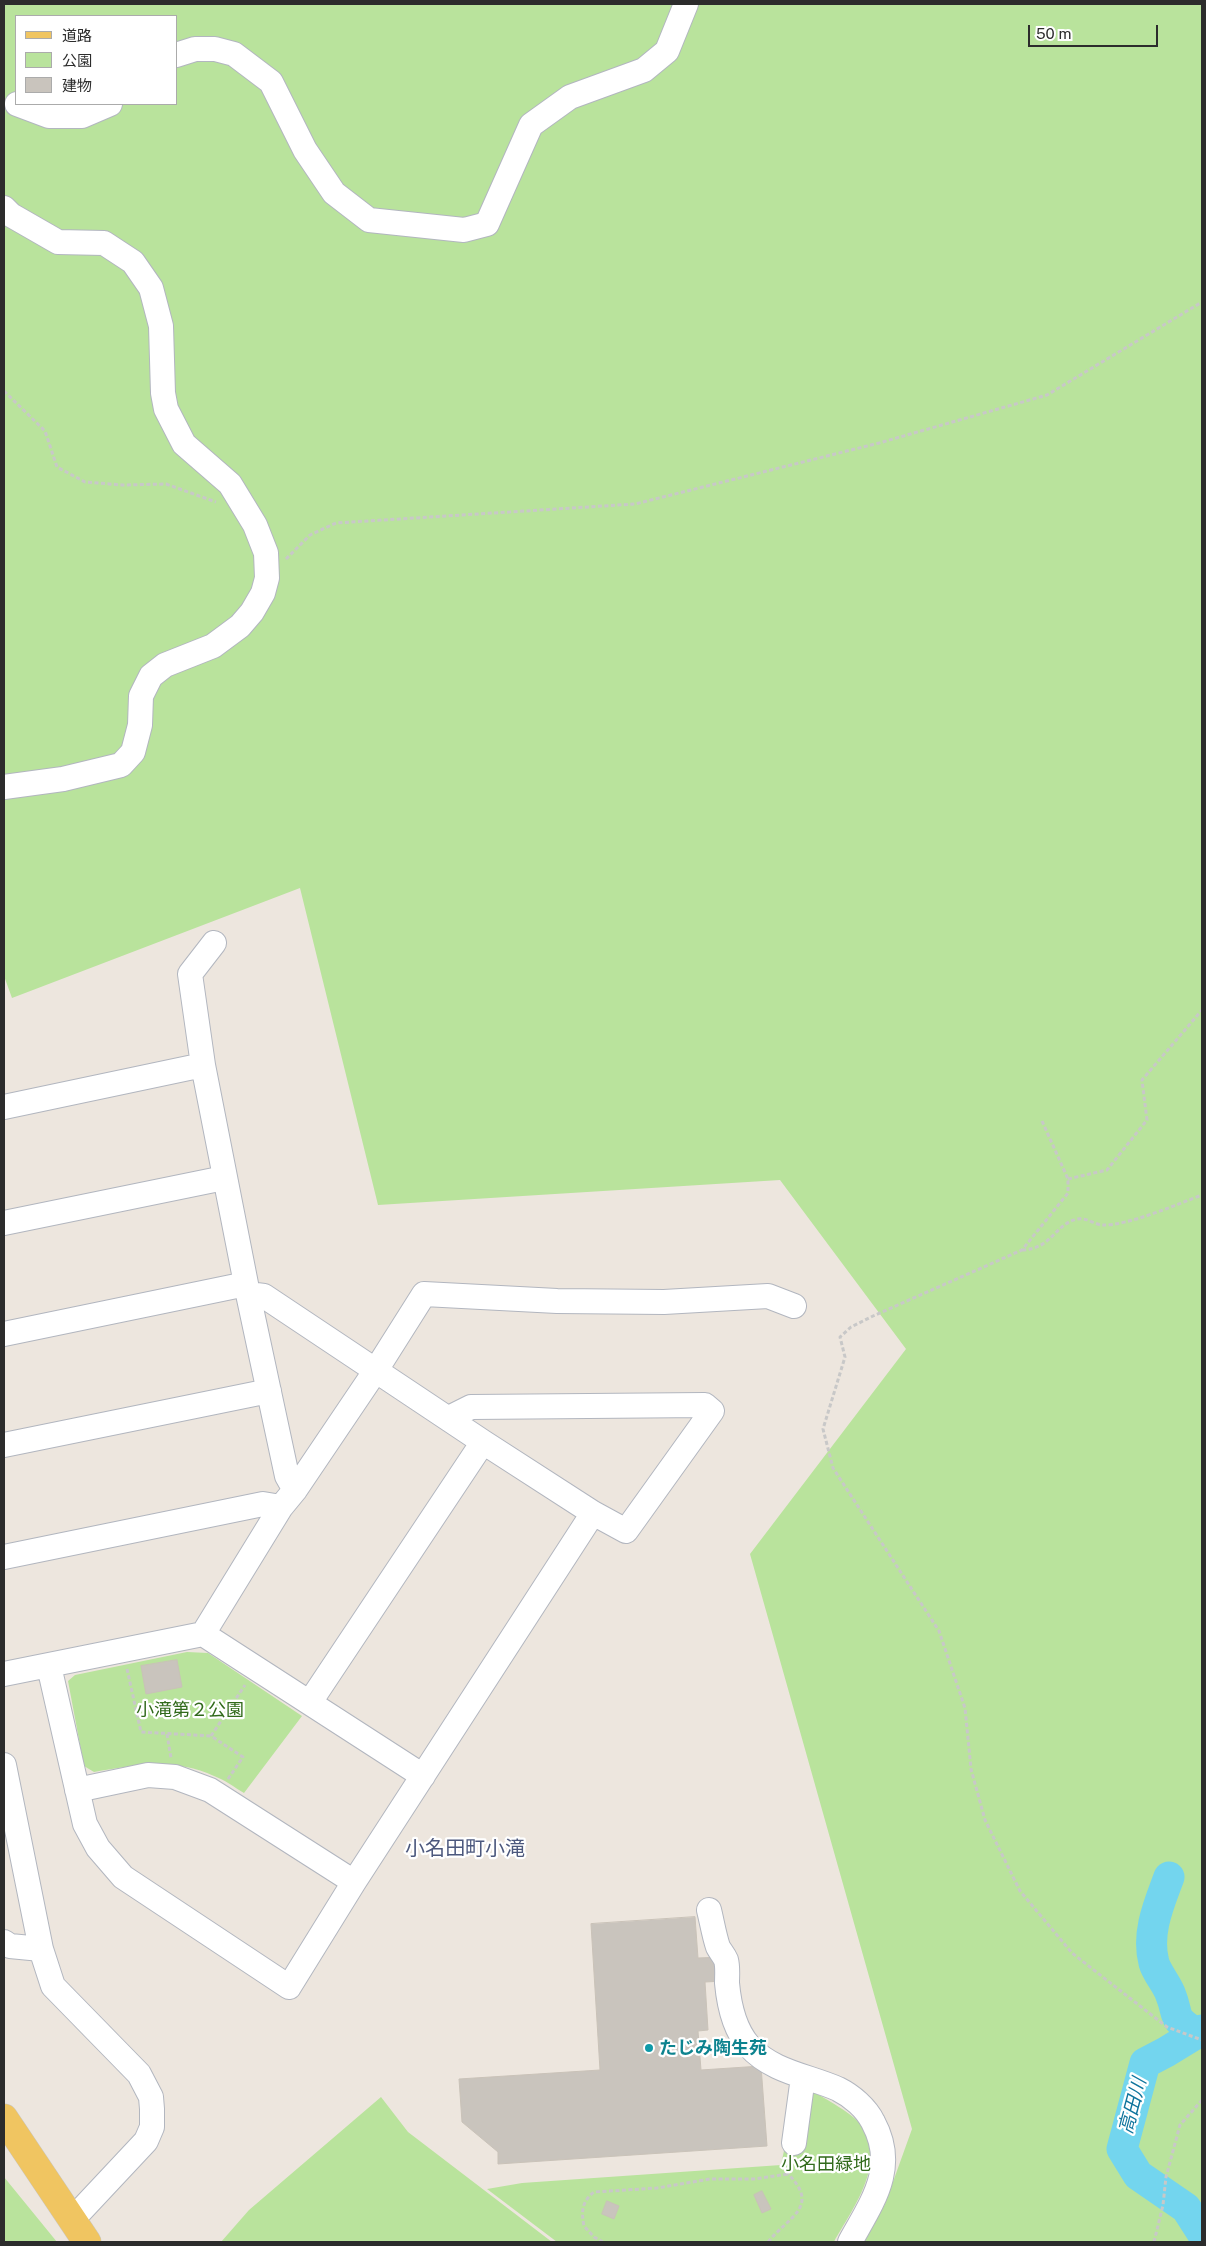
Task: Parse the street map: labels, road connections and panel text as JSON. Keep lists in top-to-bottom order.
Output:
{
  "districts": ["小名田町小滝"],
  "water": ["高田川"],
  "parks": ["小滝第２公園", "小名田緑地"],
  "places": ["たじみ陶生苑"],
  "legend": ["道路", "公園", "建物"],
  "scale_bar": "50 m"
}
